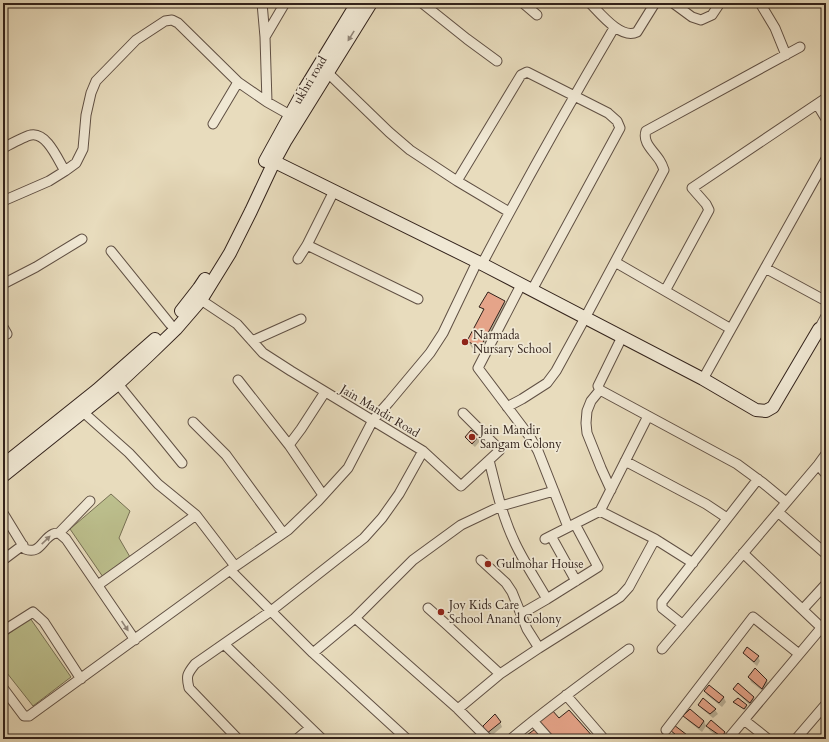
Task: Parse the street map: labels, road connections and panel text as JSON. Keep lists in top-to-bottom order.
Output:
{
  "streets": {
    "street": ["ukhri road", "Jain Mandir Road"]
  },
  "places": [
    "Narmada Nursary School",
    "Jain Mandir Sangam Colony",
    "Gulmohar House",
    "Joy Kids Care School Anand Colony"
  ]
}
